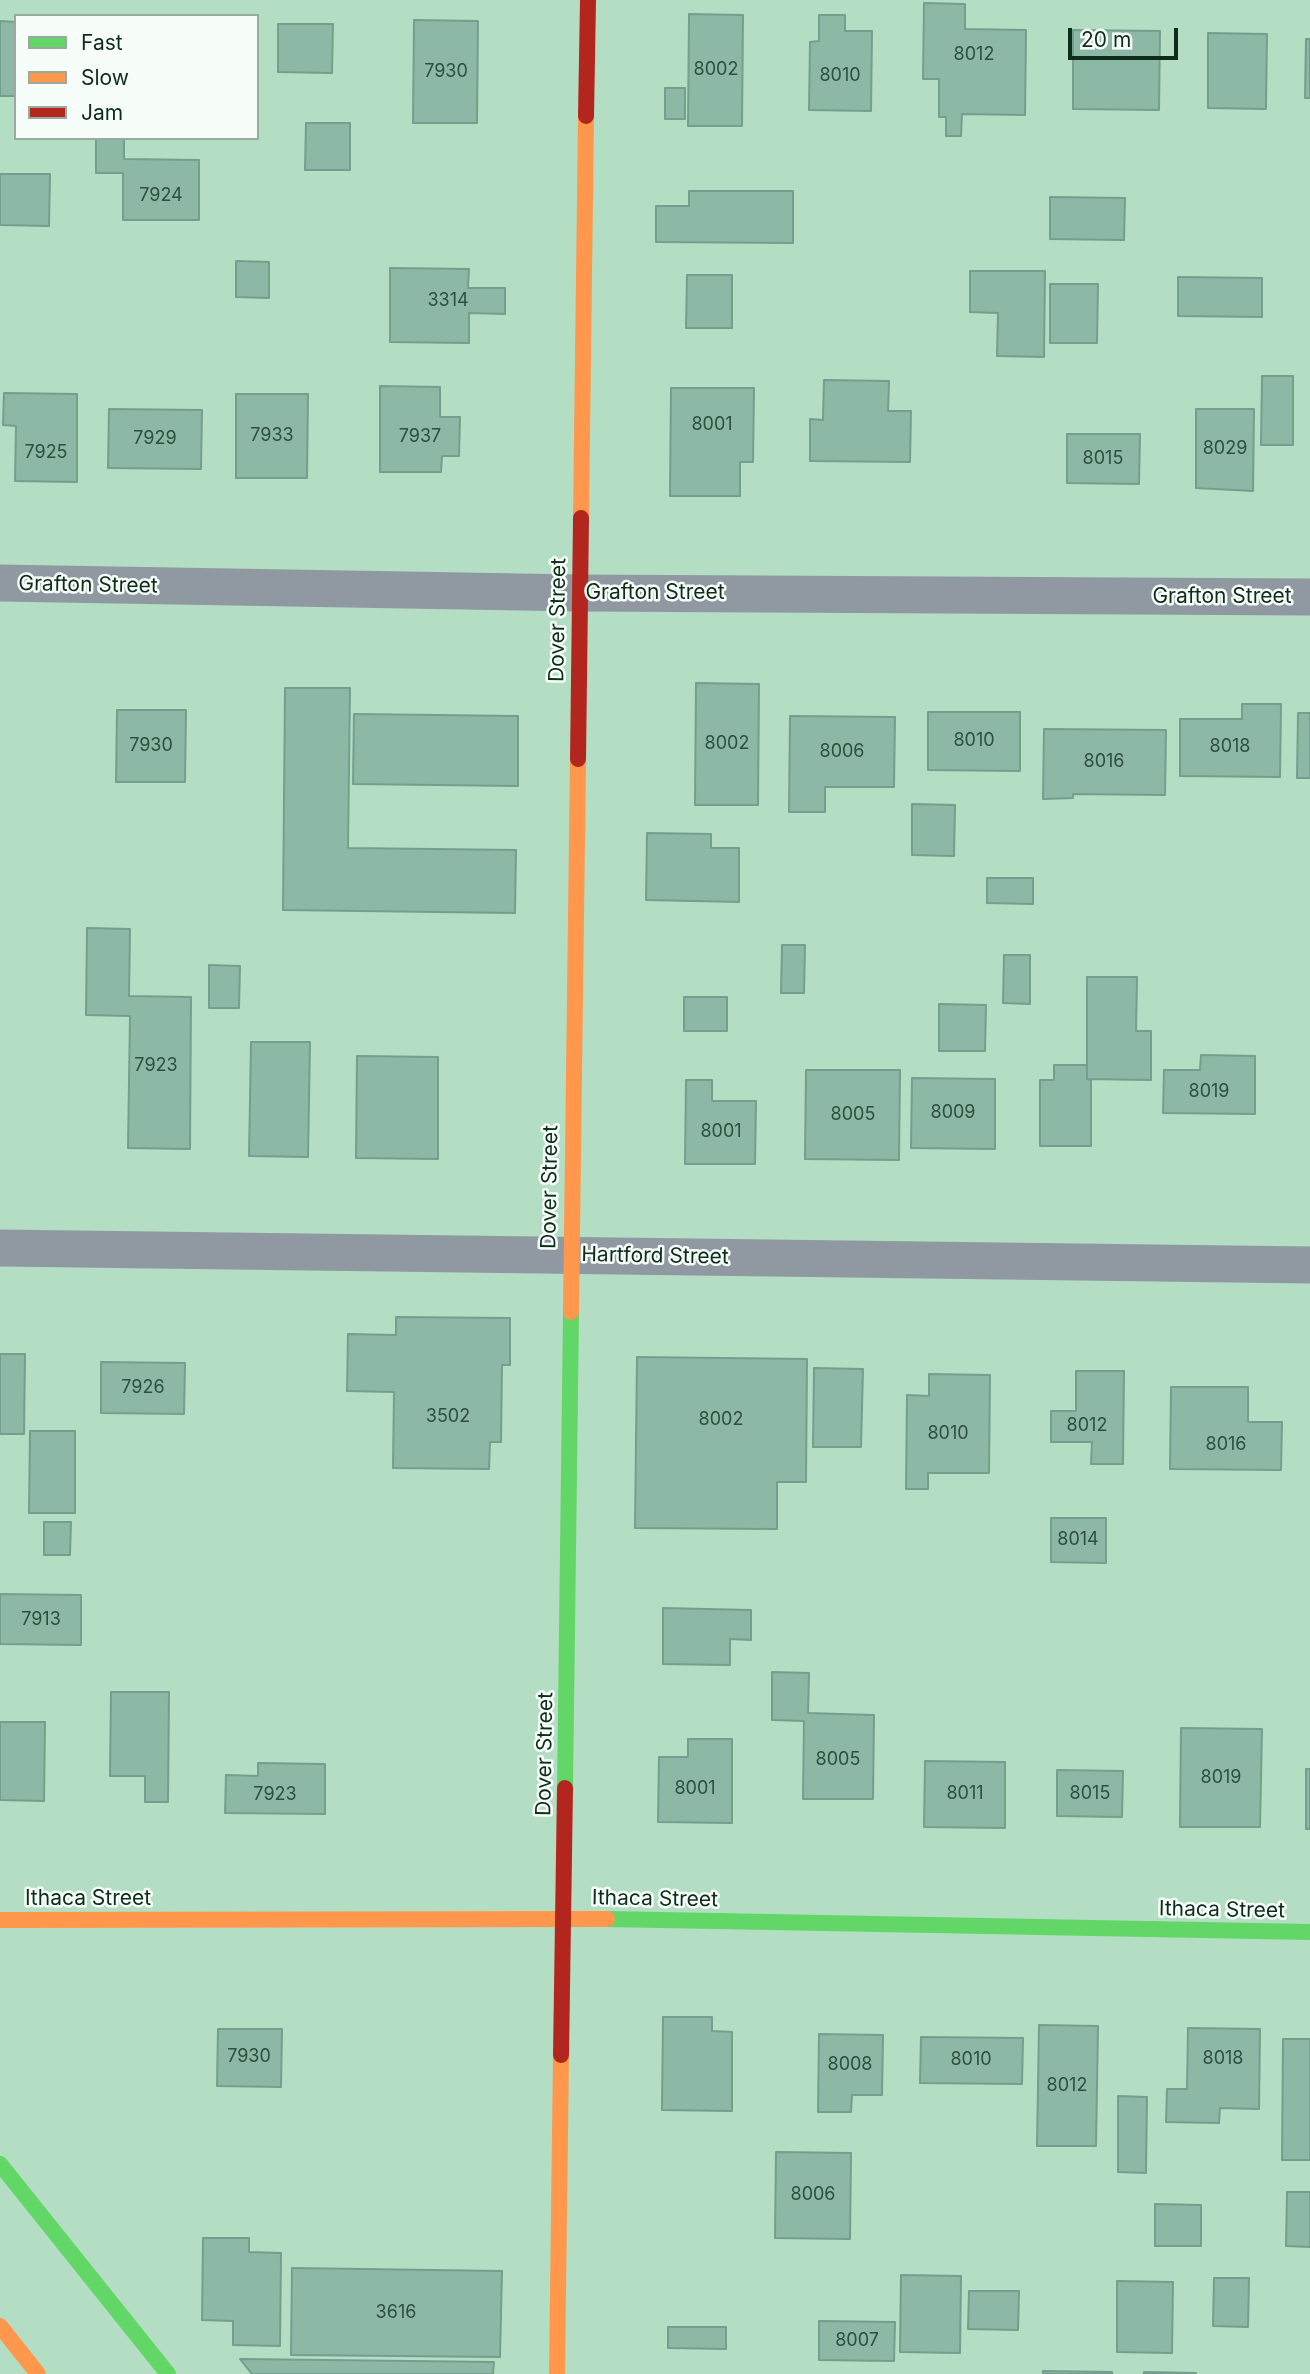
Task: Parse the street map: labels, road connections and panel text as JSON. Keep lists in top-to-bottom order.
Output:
{
  "streets": {
    "main road": ["Dover Street", "Ithaca Street"],
    "street": ["Grafton Street", "Hartford Street"]
  },
  "crossings": [
    ["Grafton Street", "Dover Street"],
    ["Dover Street", "Hartford Street"],
    ["Dover Street", "Ithaca Street"]
  ],
  "house_numbers": [
    "8012",
    "8002",
    "7930",
    "8010",
    "7924",
    "3314",
    "8001",
    "7933",
    "7937",
    "7929",
    "8029",
    "7925",
    "8015",
    "8010",
    "8002",
    "7930",
    "8018",
    "8006",
    "8016",
    "7923",
    "8019",
    "8009",
    "8005",
    "8001",
    "7926",
    "3502",
    "8002",
    "8012",
    "8010",
    "8016",
    "8014",
    "7913",
    "8005",
    "8019",
    "8001",
    "8011",
    "8015",
    "7923",
    "7930",
    "8018",
    "8010",
    "8008",
    "8012",
    "8006",
    "3616",
    "8007"
  ],
  "legend": ["Fast", "Slow", "Jam"],
  "scale_bar": "20 m"
}
